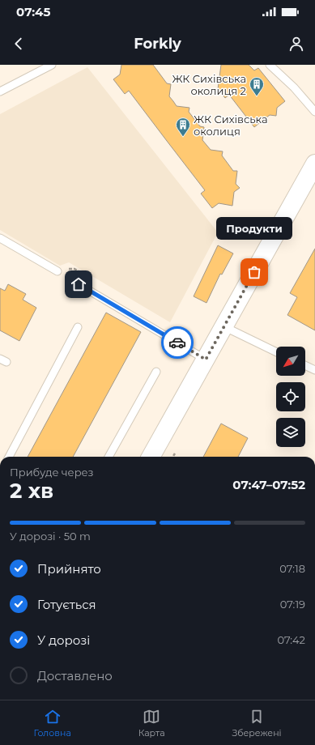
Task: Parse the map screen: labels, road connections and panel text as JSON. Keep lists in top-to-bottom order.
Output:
{
  "places": {
    "building": ["ЖК Сихівська околиця 2", "ЖК Сихівська околиця"],
    "other": ["Продукти"]
  },
  "north": "bottom left",
  "page": {
    "status": "07:45",
    "header": "Forkly",
    "bubble": "Продукти",
    "heading": ["2 хв", "Прибуде через", "07:47–07:52"],
    "bar": "У дорозі · 50 m",
    "list": [
      ["Прийнято", "07:18"],
      ["Готується", "07:19"],
      ["У дорозі", "07:42"],
      "Доставлено"
    ],
    "tabs": ["Головна", "Карта", "Збережені"]
  }
}
